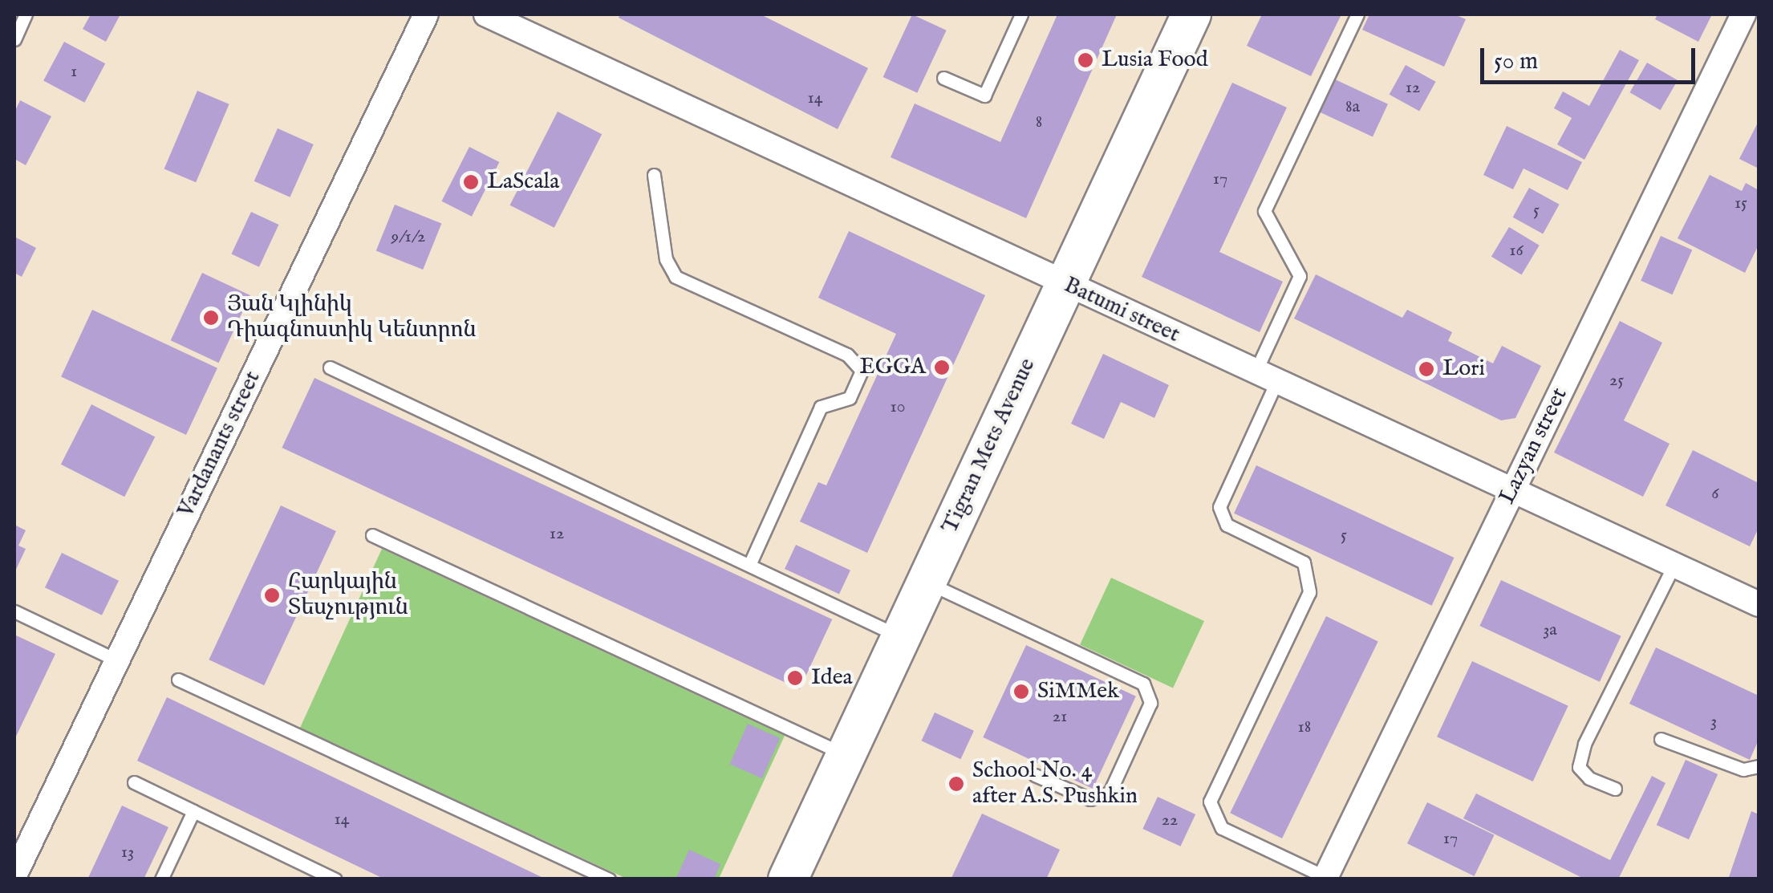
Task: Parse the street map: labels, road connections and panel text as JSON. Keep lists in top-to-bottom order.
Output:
{
  "streets": {
    "main road": ["Tigran Mets Avenue"],
    "street": ["Batumi street", "Vardanants street", "Lazyan street"]
  },
  "crossings": [
    ["Batumi street", "Tigran Mets Avenue"],
    ["Batumi street", "Lazyan street"]
  ],
  "places": [
    "Lusia Food",
    "LaScala",
    "Յան Կլինիկ Դիագնոստիկ Կենտրոն",
    "EGGA",
    "Lori",
    "Հարկային Տեսչություն",
    "Idea",
    "SiMMek",
    "School No. 4 after A.S. Pushkin"
  ],
  "house_numbers": [
    "1",
    "12",
    "14",
    "8a",
    "8",
    "17",
    "15",
    "5",
    "9/1/2",
    "16",
    "25",
    "10",
    "6",
    "12",
    "5",
    "3a",
    "21",
    "3",
    "18",
    "14",
    "22",
    "17",
    "13"
  ],
  "scale_bar": "50 m"
}
